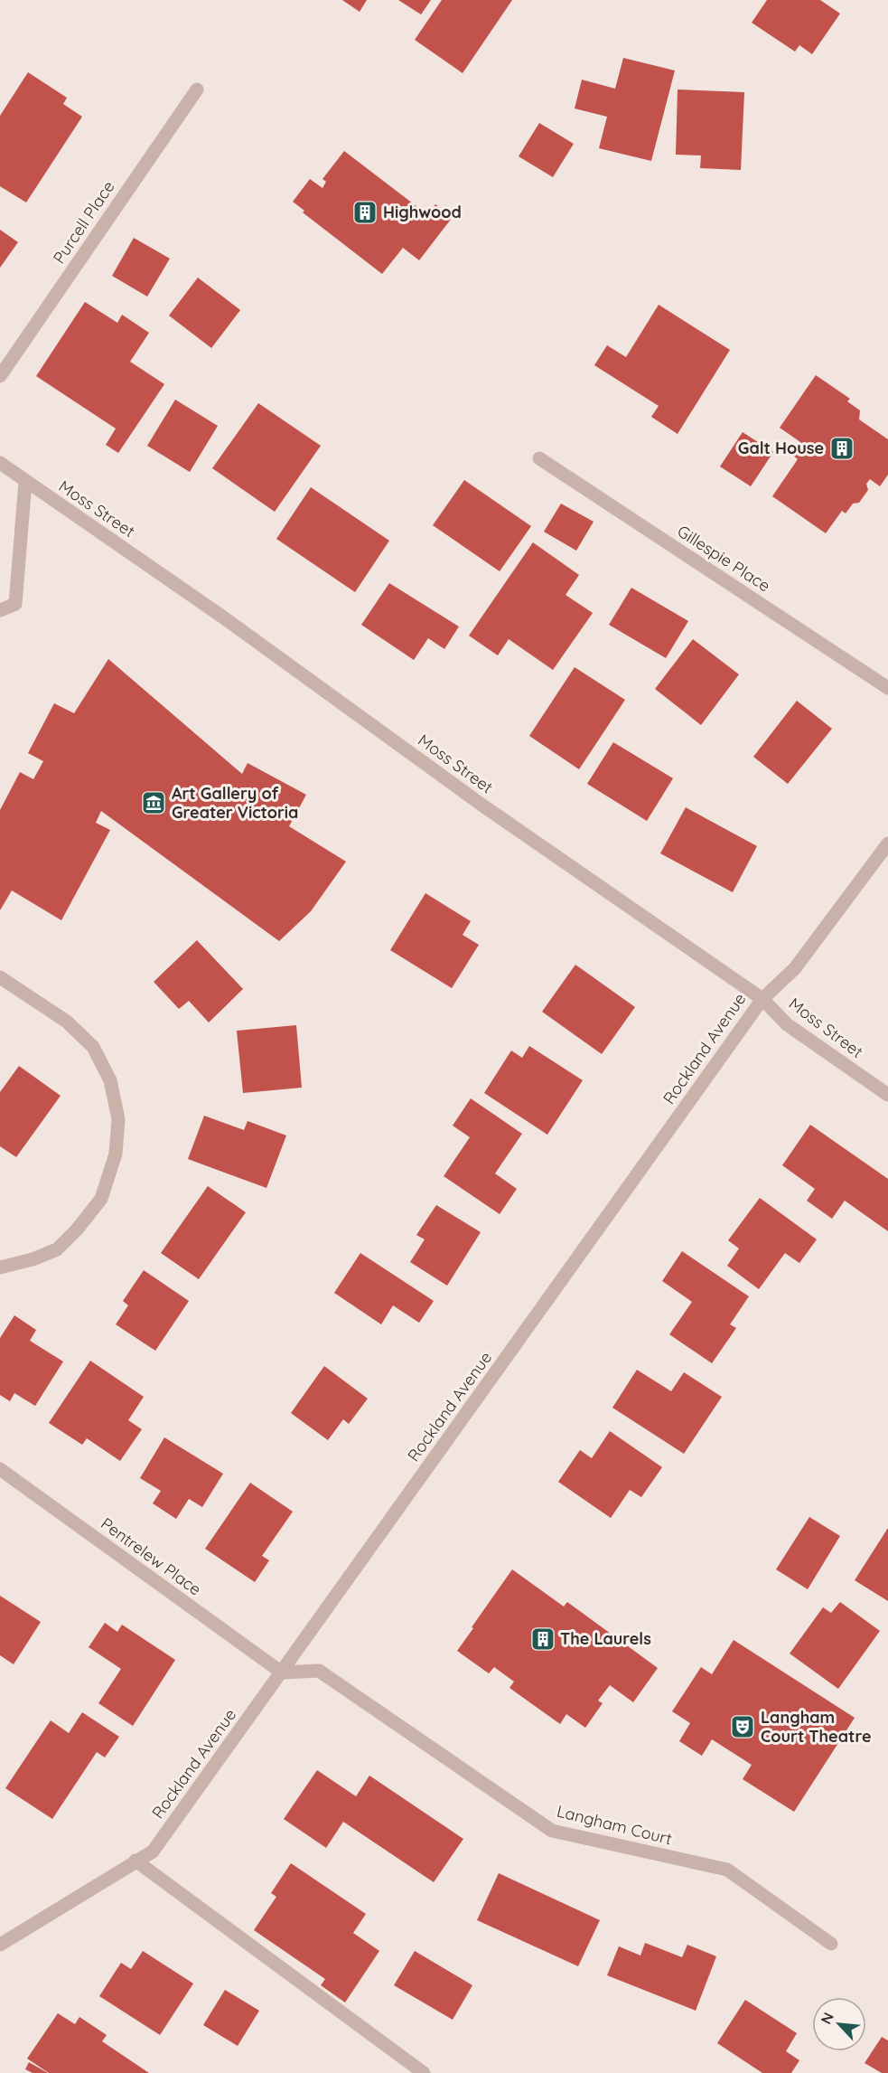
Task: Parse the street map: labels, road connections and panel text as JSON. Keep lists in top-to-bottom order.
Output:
{
  "streets": {
    "street": [
      "Purcell Place",
      "Moss Street",
      "Gillespie Place",
      "Rockland Avenue",
      "Pentrelew Place",
      "Langham Court"
    ]
  },
  "crossings": [
    ["Moss Street", "Rockland Avenue"],
    ["Rockland Avenue", "Pentrelew Place"],
    ["Rockland Avenue", "Langham Court"],
    ["Pentrelew Place", "Langham Court"]
  ],
  "places": {
    "building": ["Highwood", "Galt House", "The Laurels"],
    "museum": ["Art Gallery of Greater Victoria"],
    "theatre": ["Langham Court Theatre"]
  },
  "north": "top left"
}
